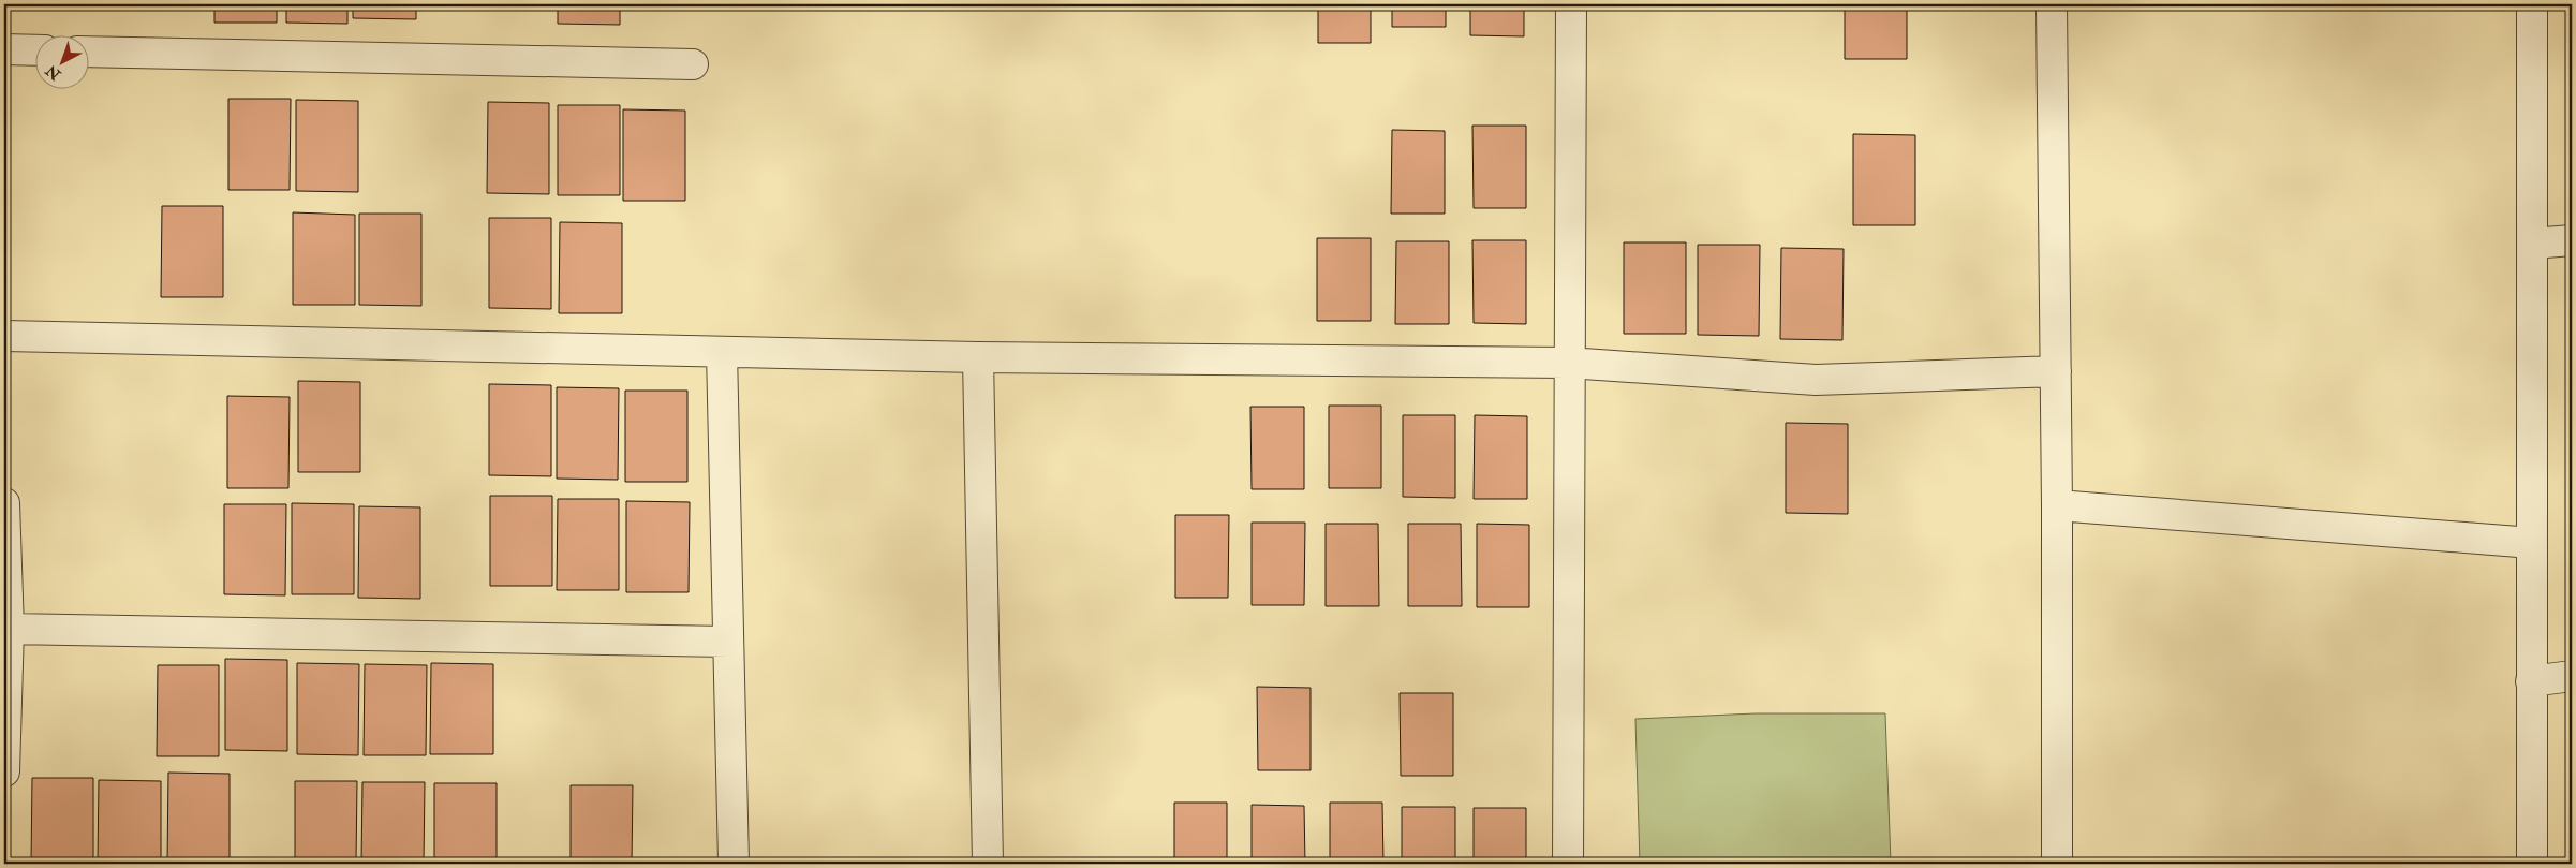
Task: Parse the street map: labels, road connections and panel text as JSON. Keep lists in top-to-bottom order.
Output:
{
  "north": "bottom left"
}
